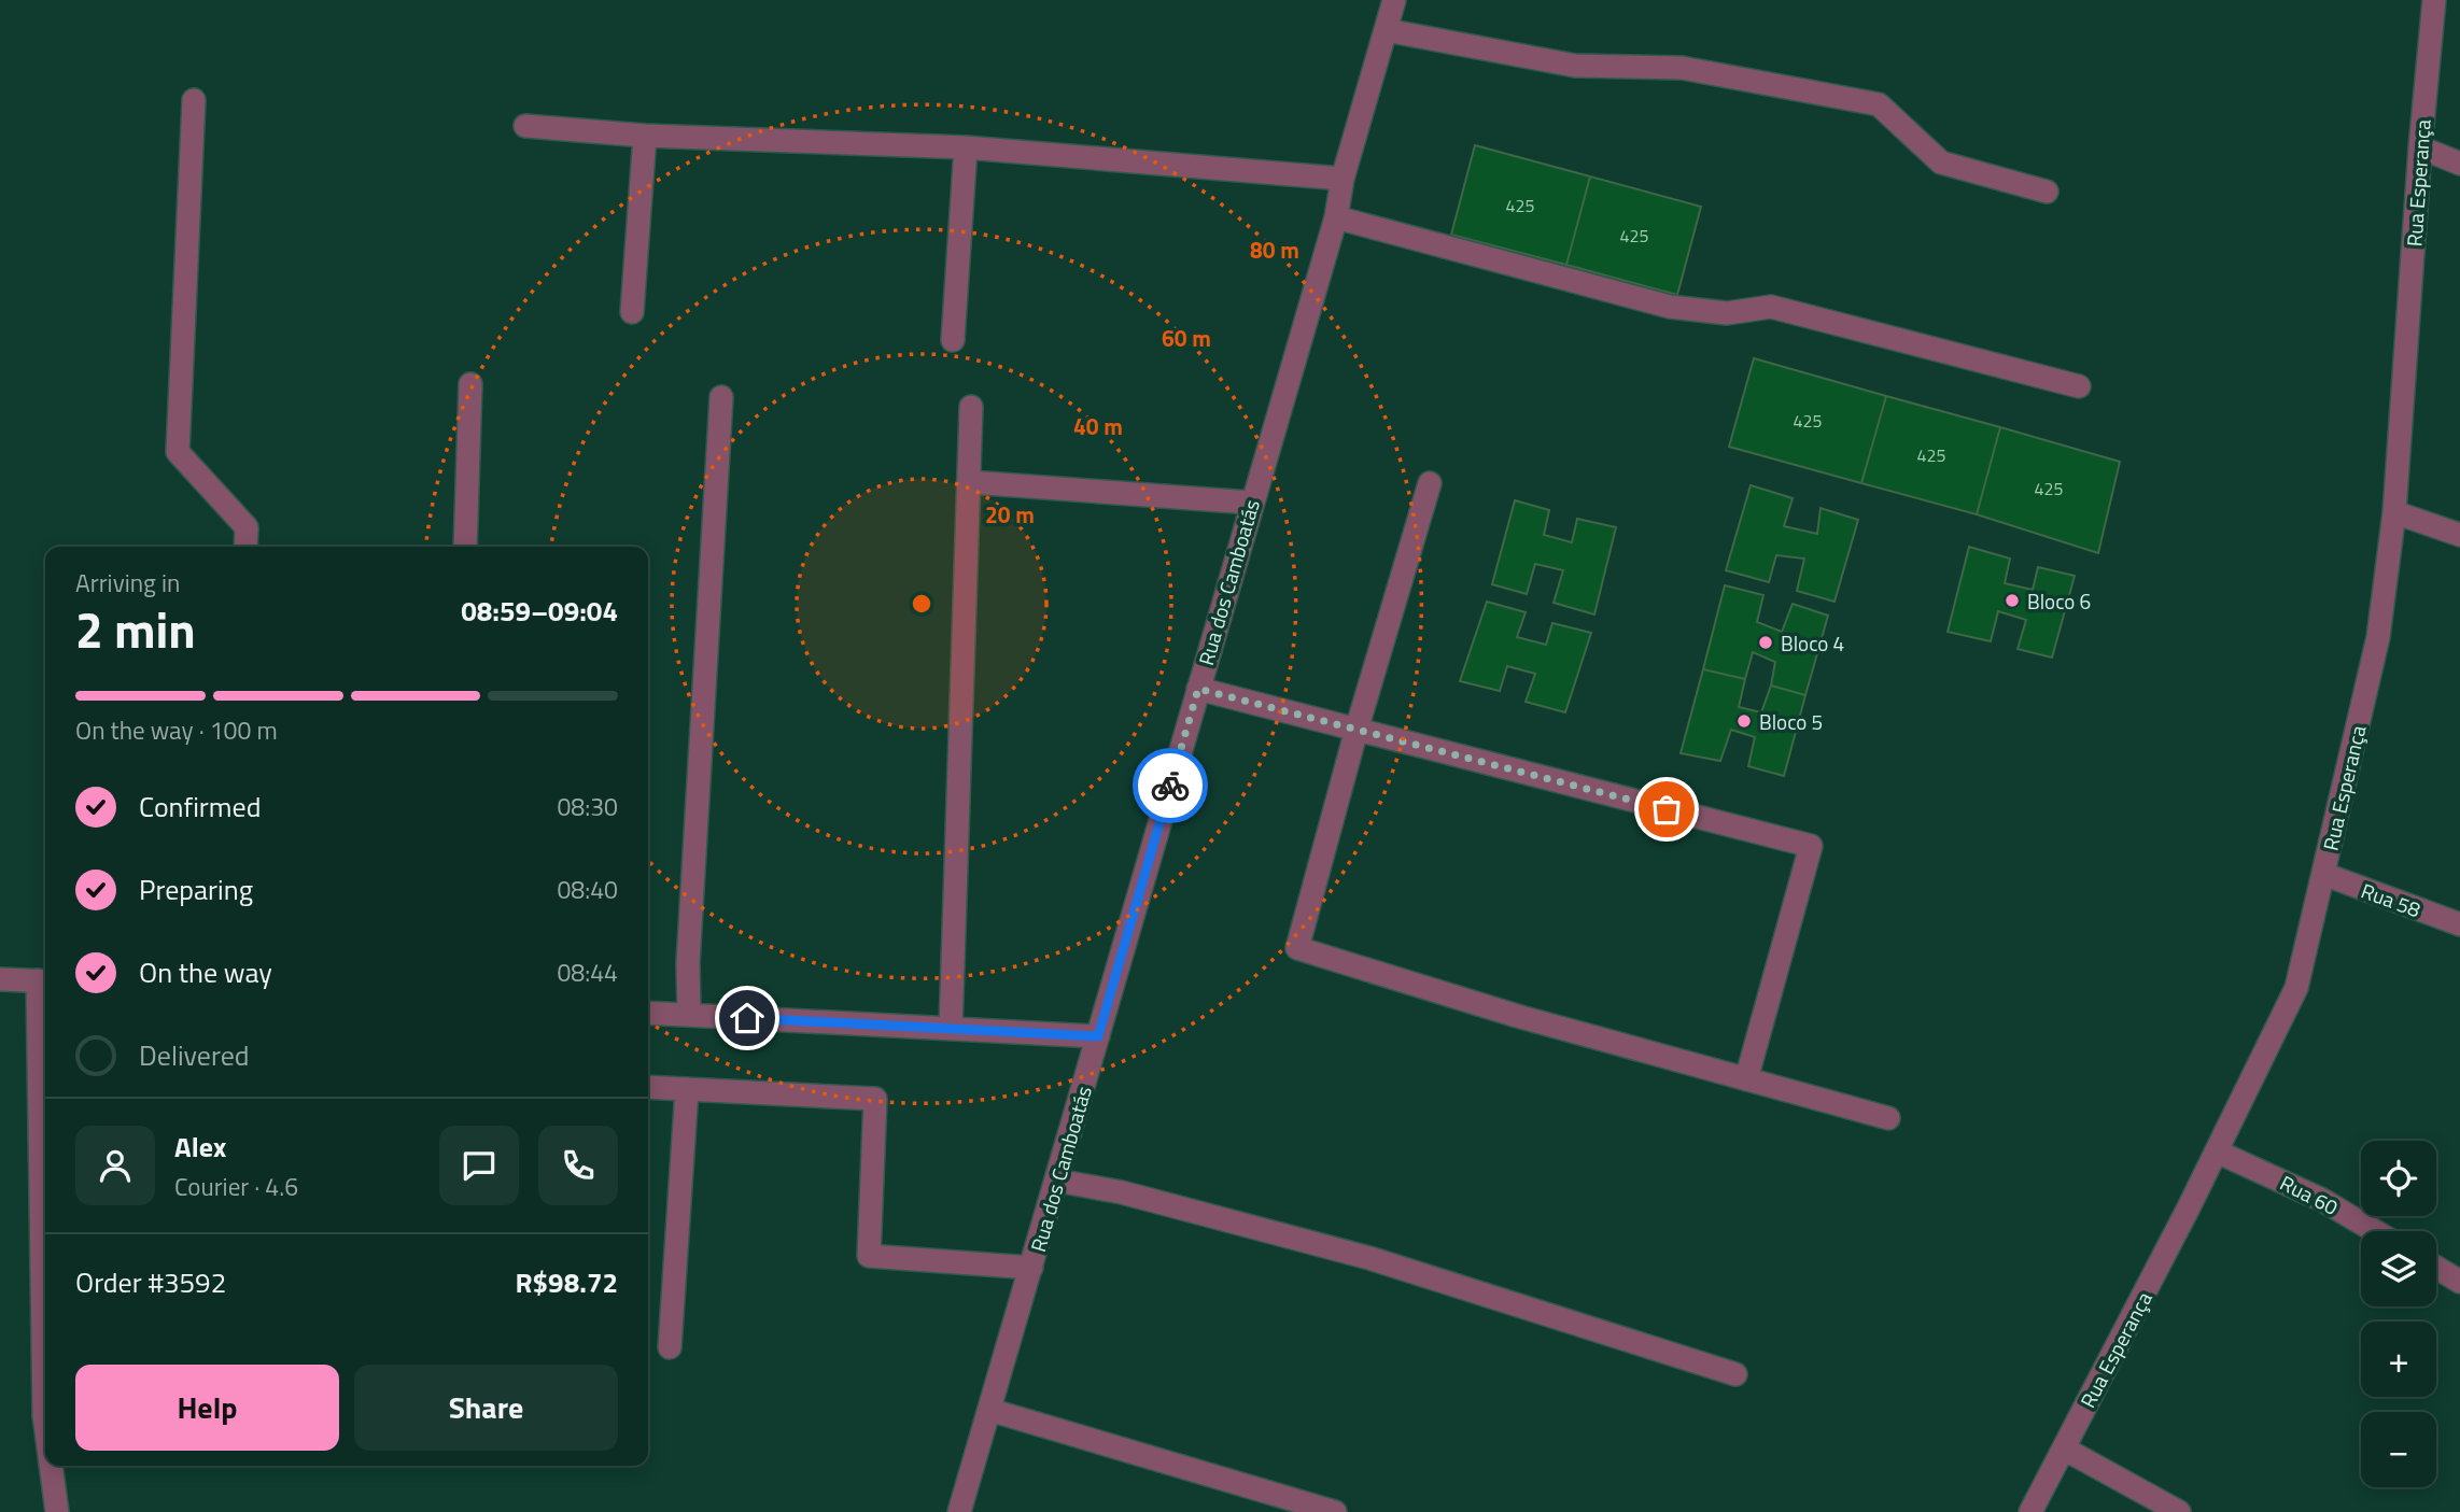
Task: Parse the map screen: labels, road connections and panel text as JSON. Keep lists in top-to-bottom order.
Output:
{
  "streets": {
    "street": [
      "Rua Esperança",
      "Rua dos Camboatás",
      "Rua 58",
      "Rua 60"
    ]
  },
  "crossings": [
    ["Rua Esperança", "Rua 58"],
    ["Rua Esperança", "Rua 60"]
  ],
  "places": ["Bloco 6", "Bloco 4", "Bloco 5"],
  "house_numbers": [
    "425",
    "425",
    "425",
    "425",
    "425"
  ],
  "page": {
    "heading": ["2 min", "Arriving in", "08:59–09:04"],
    "panel": [
      "Alex",
      "Courier · 4.6",
      "Order #3592",
      "R$98.72"
    ],
    "bar": "On the way · 100 m",
    "list": [
      ["Confirmed", "08:30"],
      ["Preparing", "08:40"],
      ["On the way", "08:44"],
      "Delivered"
    ],
    "map_buttons": ["+", "−"],
    "buttons": ["Help", "Share"]
  },
  "rings": [
    "80 m",
    "60 m",
    "40 m",
    "20 m"
  ]
}
